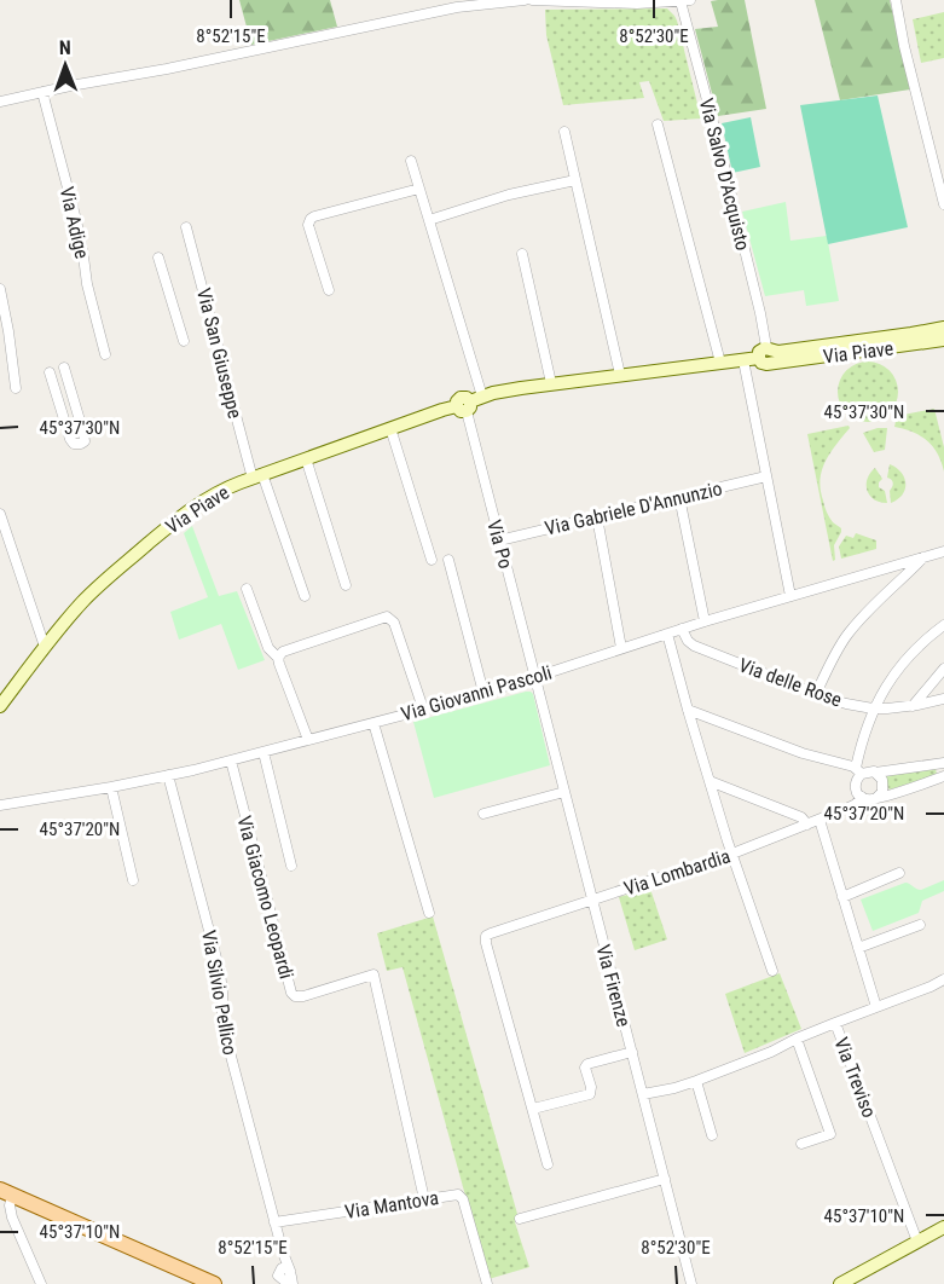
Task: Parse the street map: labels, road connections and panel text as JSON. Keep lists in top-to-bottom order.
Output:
{
  "streets": {
    "street": [
      "Via Salvo D'Acquisto",
      "Via Adige",
      "Via Piave",
      "Via San Giuseppe",
      "Via Gabriele D'Annunzio",
      "Via Po",
      "Via delle Rose",
      "Via Giovanni Pascoli",
      "Via Lombardia",
      "Via Giacomo Leopardi",
      "Via Firenze",
      "Via Silvio Pellico",
      "Via Treviso",
      "Via Mantova"
    ]
  },
  "crossings": [
    ["Via Salvo D'Acquisto", "Via Piave"],
    ["Via Piave", "Via San Giuseppe"],
    ["Via Piave", "Via Po"],
    ["Via Gabriele D'Annunzio", "Via Po"],
    ["Via Po", "Via Giovanni Pascoli"],
    ["Via Po", "Via Firenze"],
    ["Via delle Rose", "Via Giovanni Pascoli"],
    ["Via Giovanni Pascoli", "Via Giacomo Leopardi"],
    ["Via Giovanni Pascoli", "Via Firenze"],
    ["Via Giovanni Pascoli", "Via Silvio Pellico"],
    ["Via Lombardia", "Via Firenze"],
    ["Via Giacomo Leopardi", "Via Mantova"],
    ["Via Silvio Pellico", "Via Mantova"]
  ],
  "north": "top",
  "coordinates": [
    "8°52'15\"E",
    "8°52'30\"E",
    "45°37'30\"N",
    "45°37'20\"N",
    "45°37'10\"N"
  ]
}
